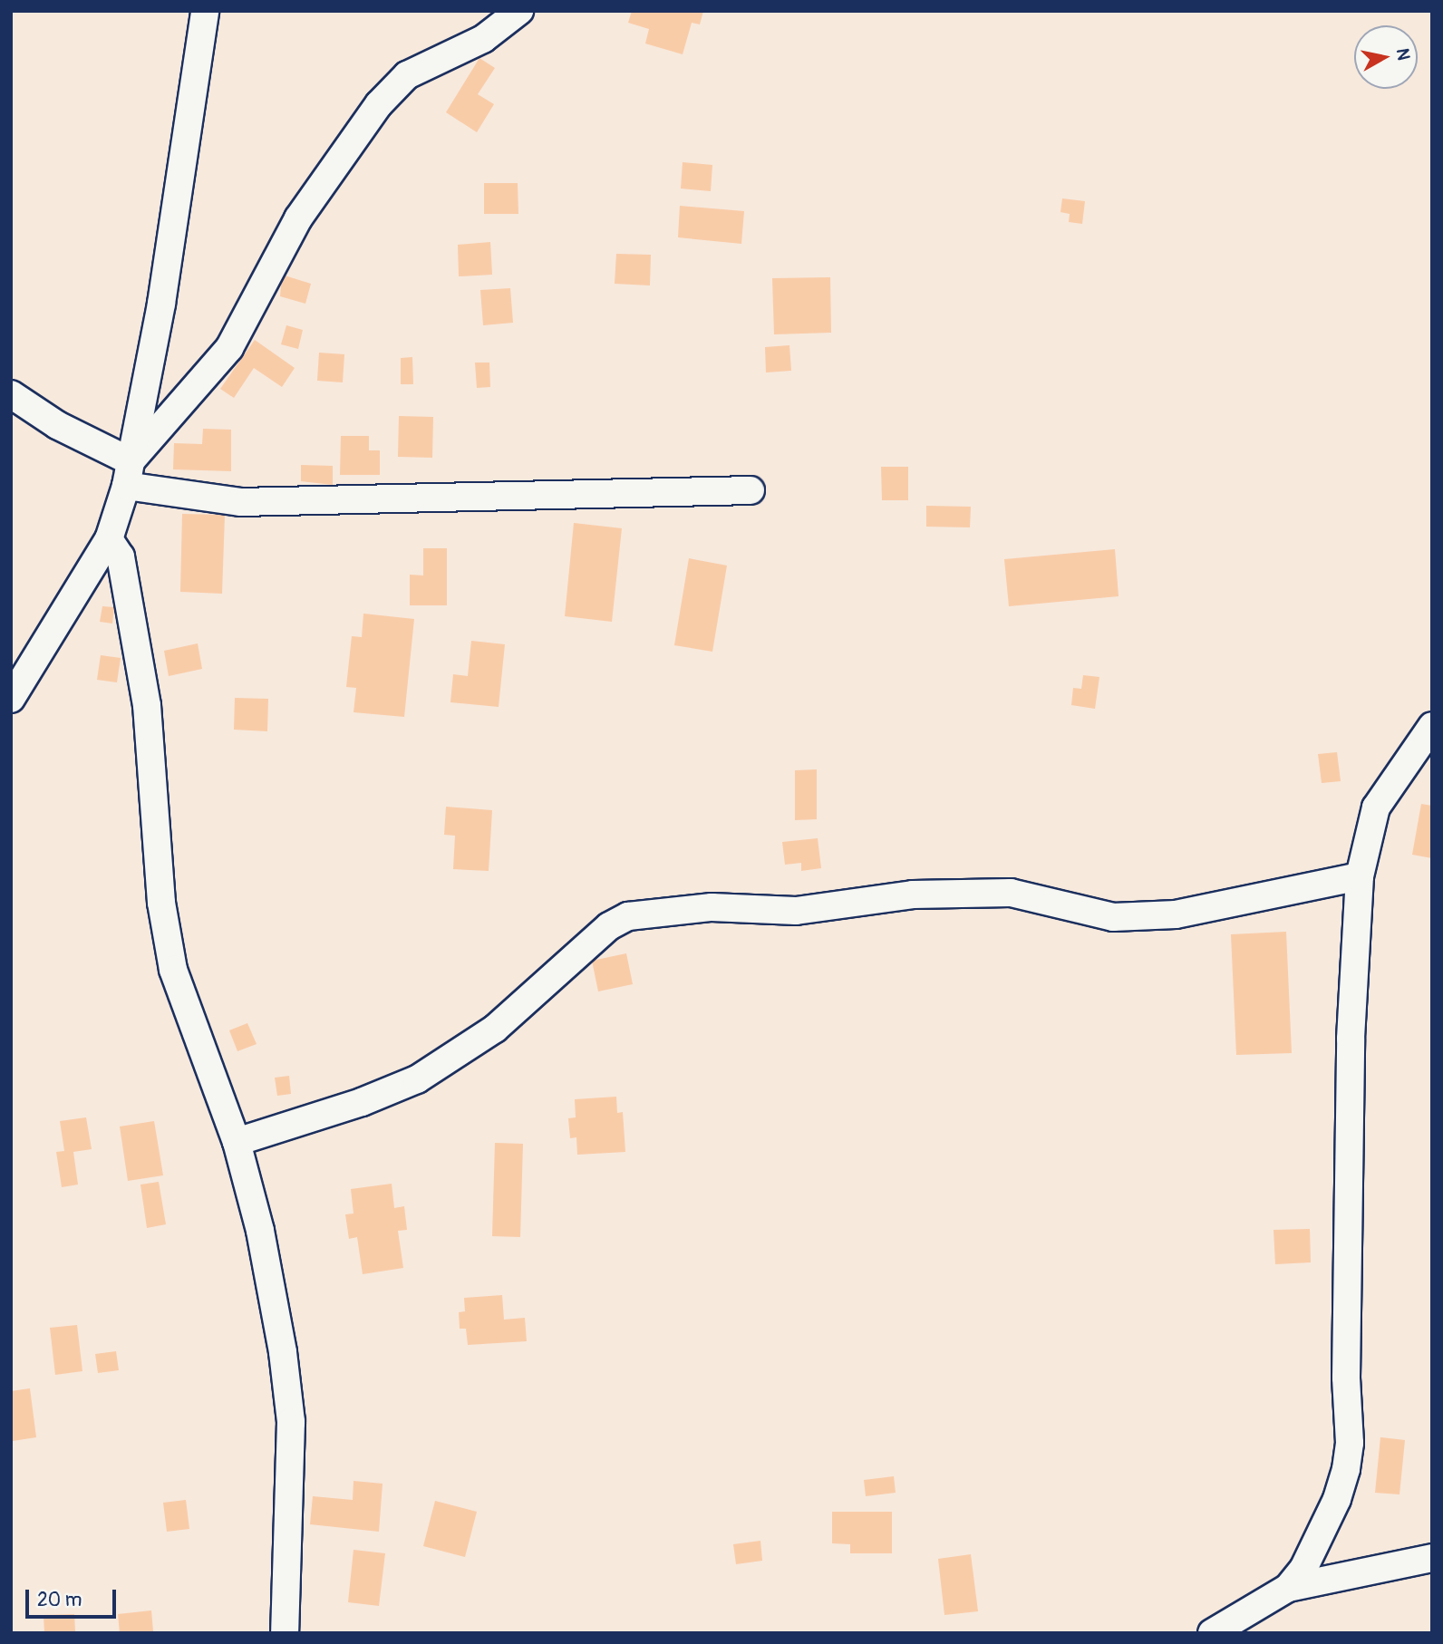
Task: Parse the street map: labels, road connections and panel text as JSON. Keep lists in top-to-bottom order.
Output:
{
  "scale_bar": "20 m",
  "north": "right"
}
